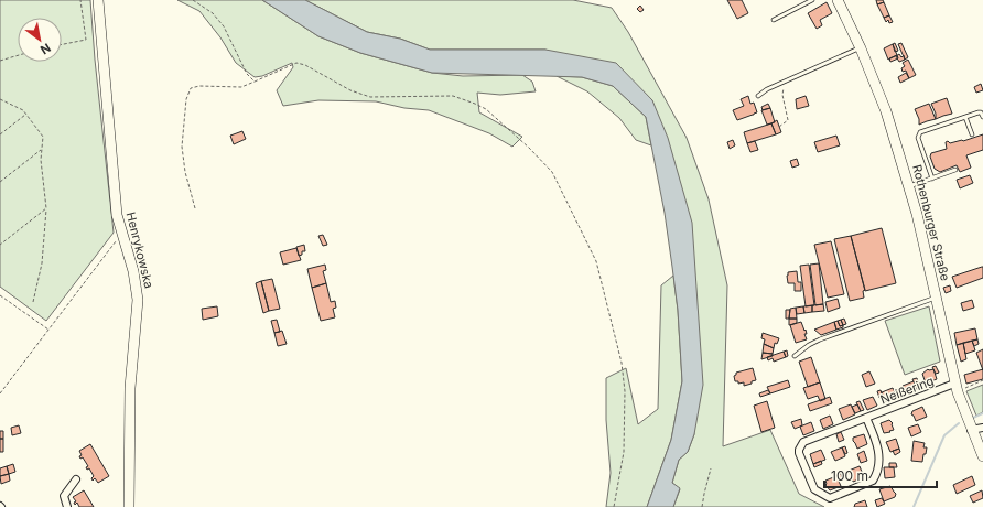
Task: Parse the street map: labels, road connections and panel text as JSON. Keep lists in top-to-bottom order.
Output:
{
  "streets": {
    "main road": ["Rothenburger Straße", "Henrykowska"],
    "street": ["Neißering"]
  },
  "crossings": [
    ["Rothenburger Straße", "Neißering"]
  ],
  "scale_bar": "100 m",
  "north": "bottom right"
}
